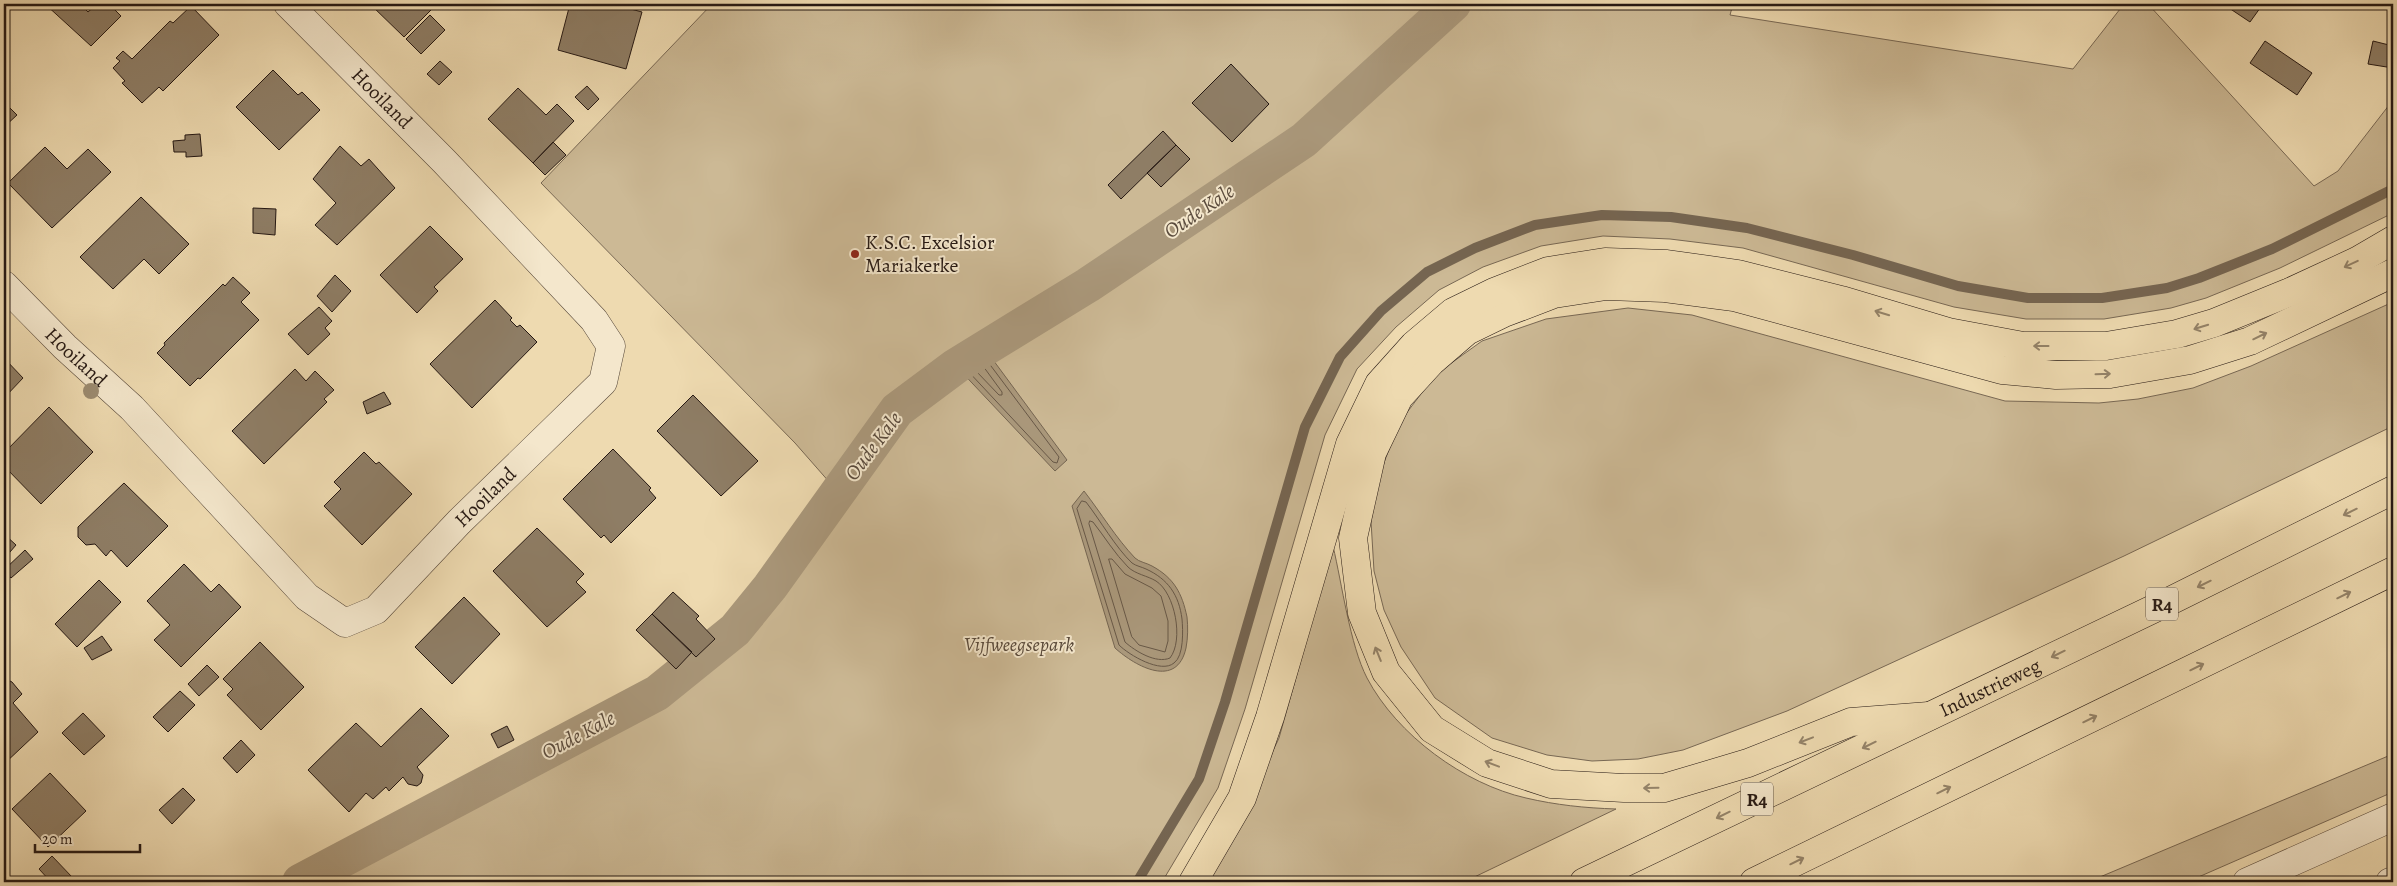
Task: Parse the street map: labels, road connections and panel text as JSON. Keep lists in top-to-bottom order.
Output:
{
  "streets": {
    "highway": ["R4", "Industrieweg"],
    "street": ["Hooiland"]
  },
  "water": ["Oude Kale"],
  "parks": ["Vijfweegsepark"],
  "places": ["K.S.C. Excelsior Mariakerke"],
  "scale_bar": "20 m"
}
